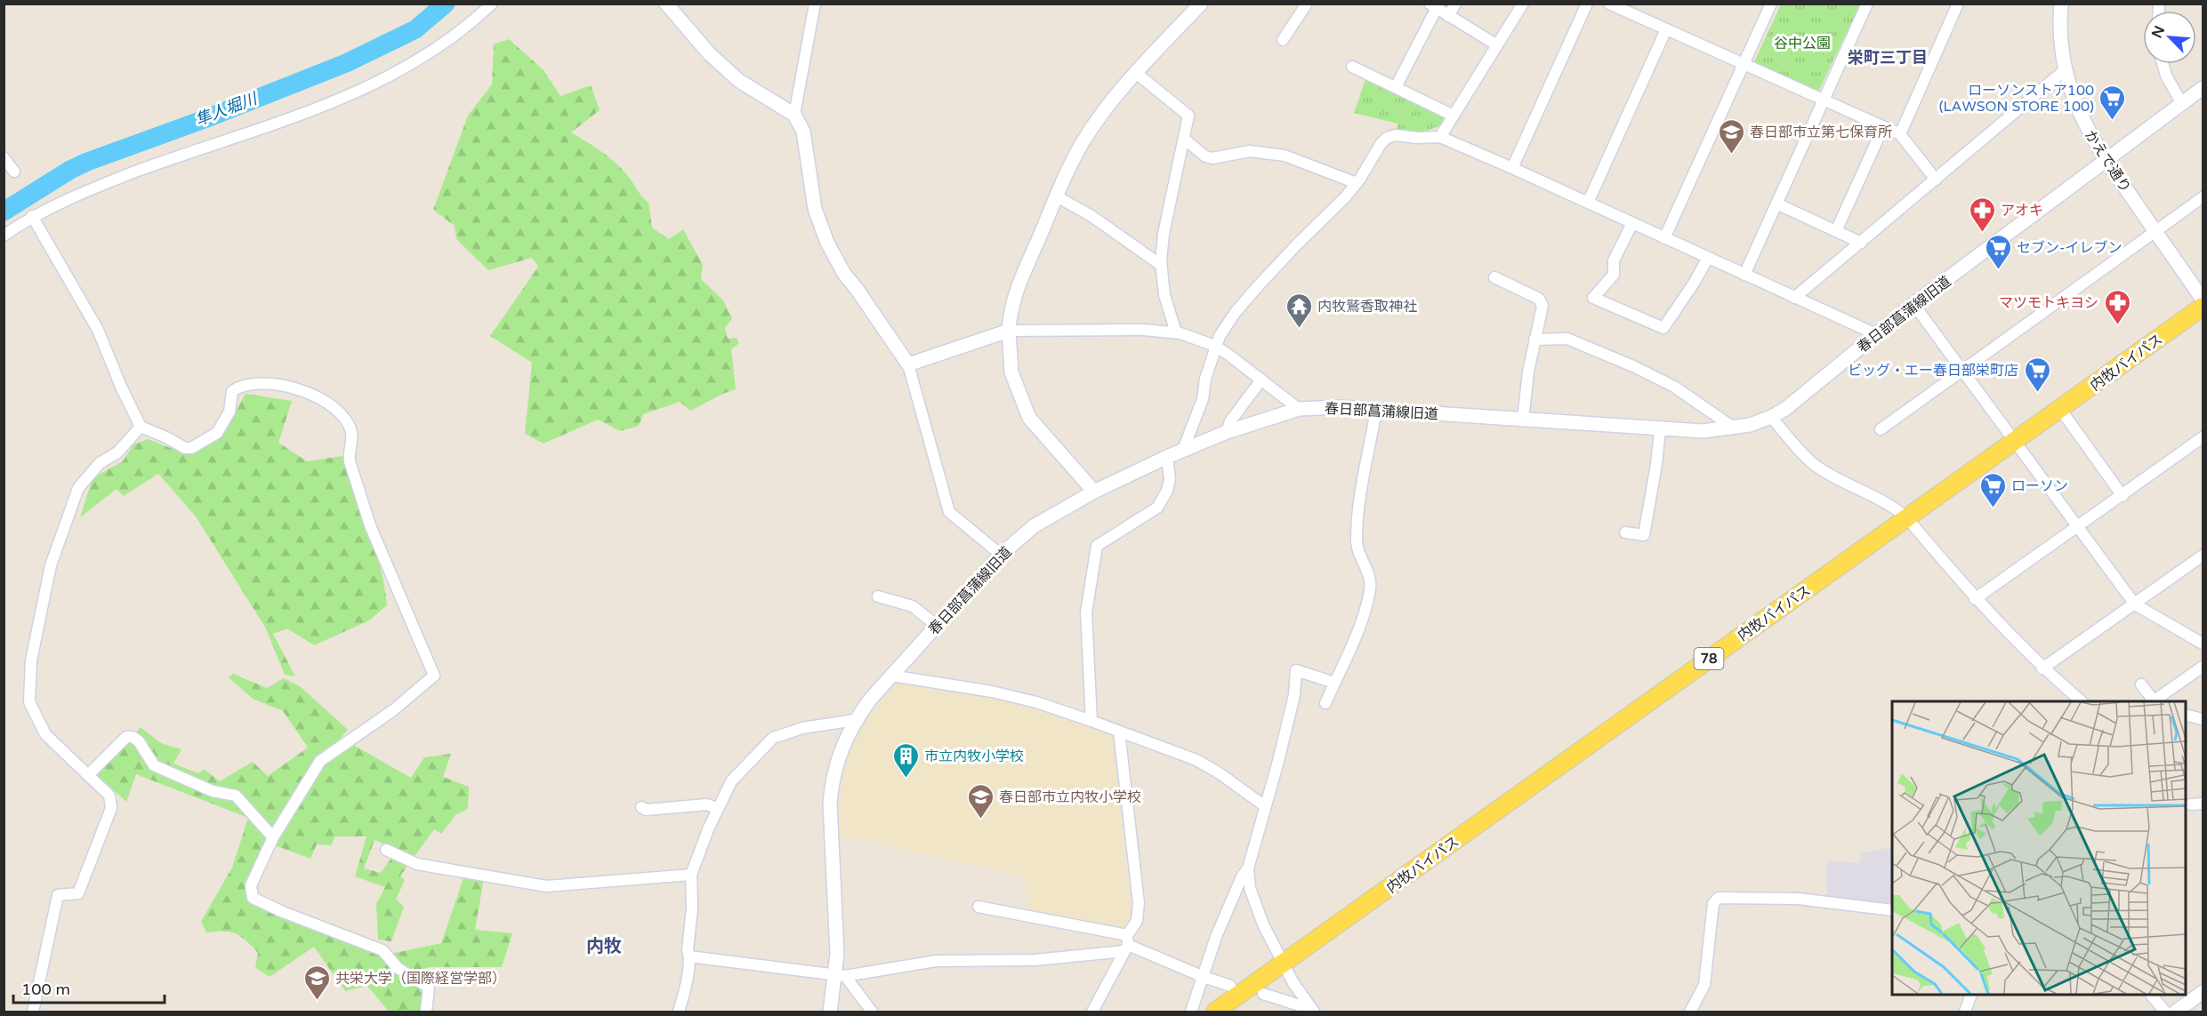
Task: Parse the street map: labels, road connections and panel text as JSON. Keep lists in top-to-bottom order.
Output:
{
  "streets": {
    "main road": ["内牧バイパス", "78"],
    "street": ["かえで通り", "春日部菖蒲線旧道"]
  },
  "crossings": [
    ["かえで通り", "春日部菖蒲線旧道"]
  ],
  "districts": ["栄町三丁目", "内牧"],
  "water": ["隼人堀川"],
  "parks": ["谷中公園"],
  "places": {
    "supermarket": [
      "ローソンストア100 (LAWSON STORE 100)",
      "セブン-イレブン",
      "ビッグ・エー春日部栄町店",
      "ローソン"
    ],
    "school or university": ["春日部市立第七保育所", "春日部市立内牧小学校", "共栄大学（国際経営学部）"],
    "pharmacy": ["アオキ", "マツモトキヨシ"],
    "temple": ["内牧鷲香取神社"],
    "building": ["市立内牧小学校"]
  },
  "scale_bar": "100 m",
  "north": "top left"
}
